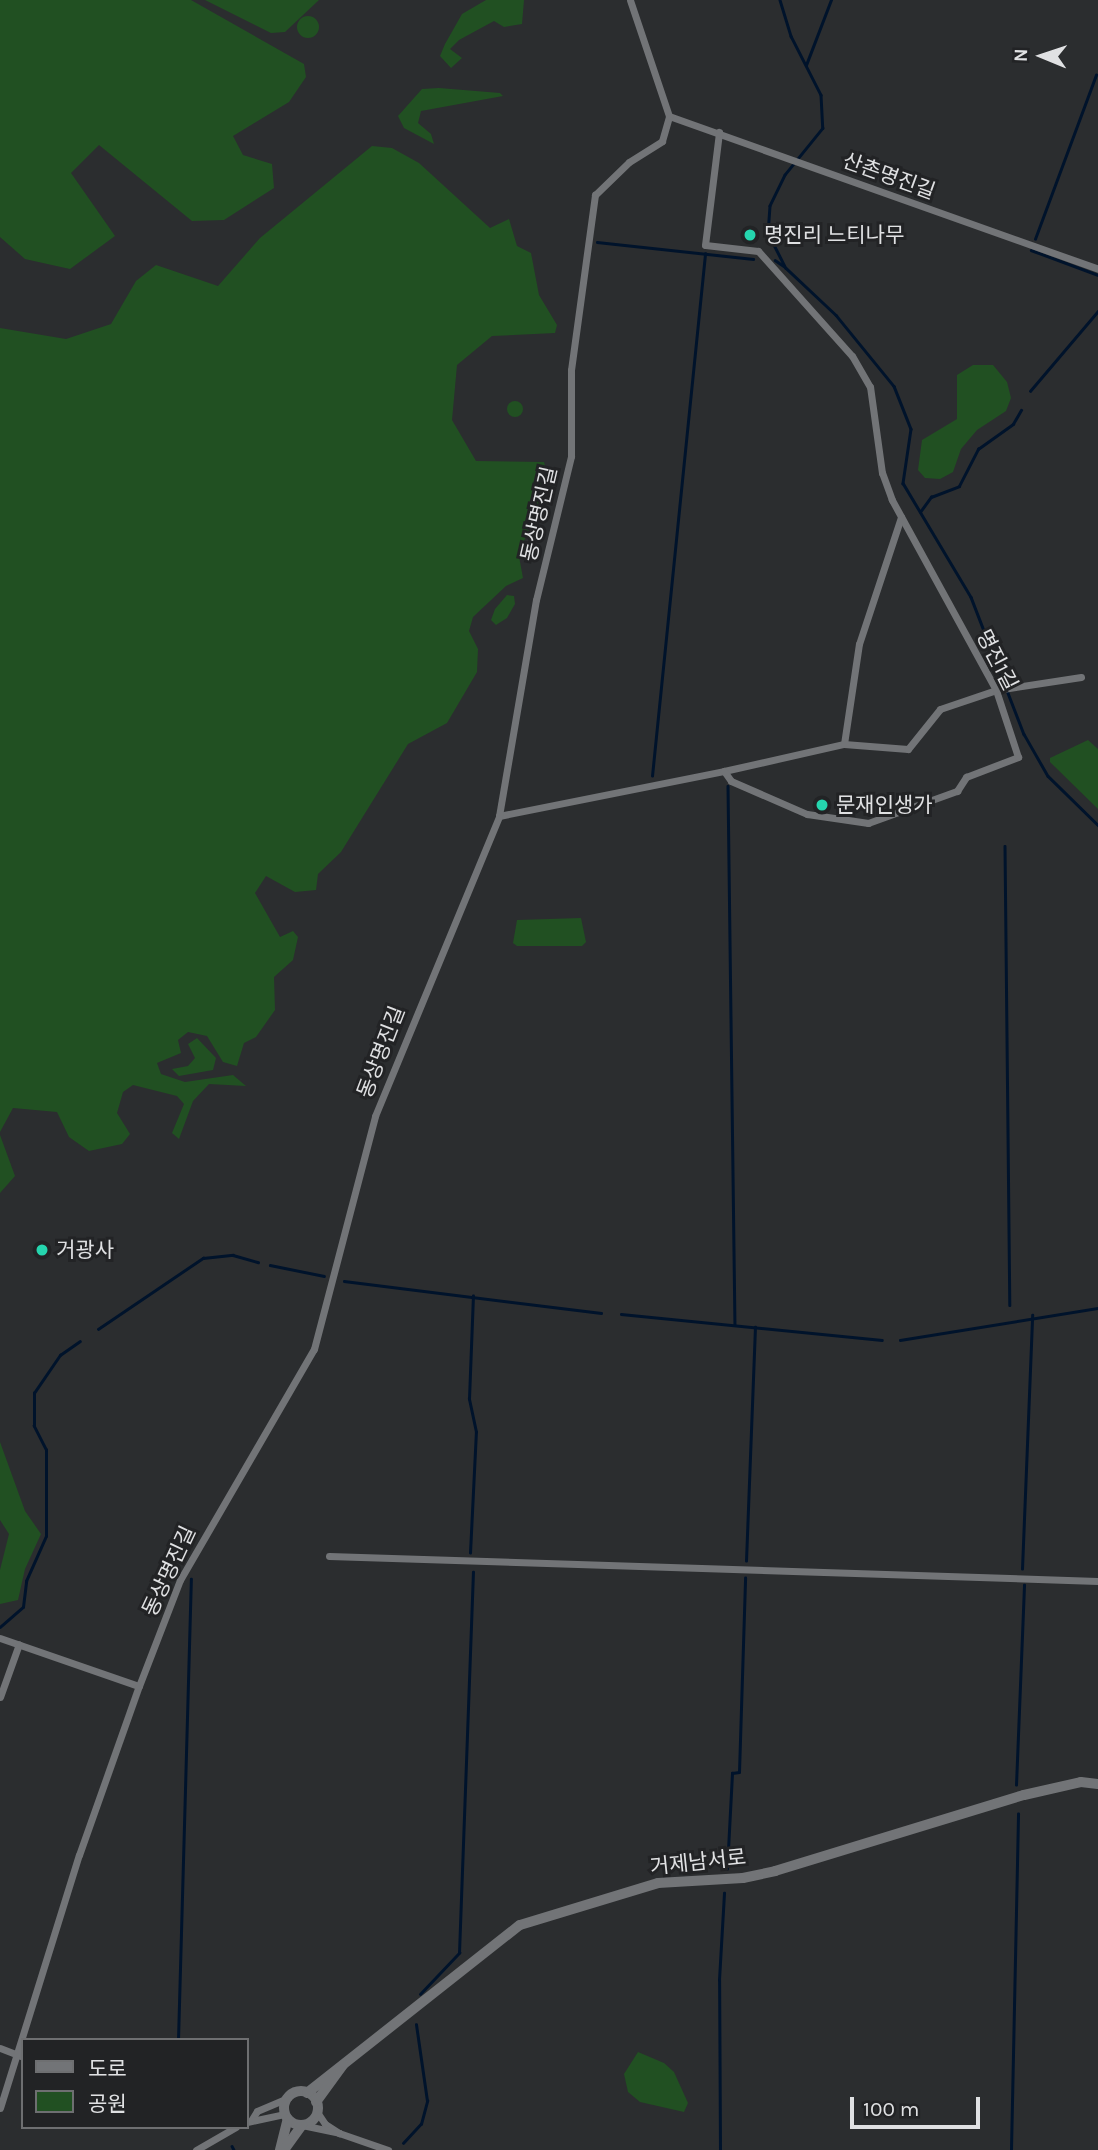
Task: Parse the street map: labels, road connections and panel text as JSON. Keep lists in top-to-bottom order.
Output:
{
  "streets": {
    "main road": ["거제남서로"],
    "street": ["산촌명진길", "동상명진길", "명진1길"]
  },
  "crossings": [
    ["산촌명진길", "동상명진길"],
    ["산촌명진길", "명진1길"]
  ],
  "places": ["명진리 느티나무", "문재인생가", "거광사"],
  "legend": ["도로", "공원"],
  "scale_bar": "100 m",
  "north": "left"
}
